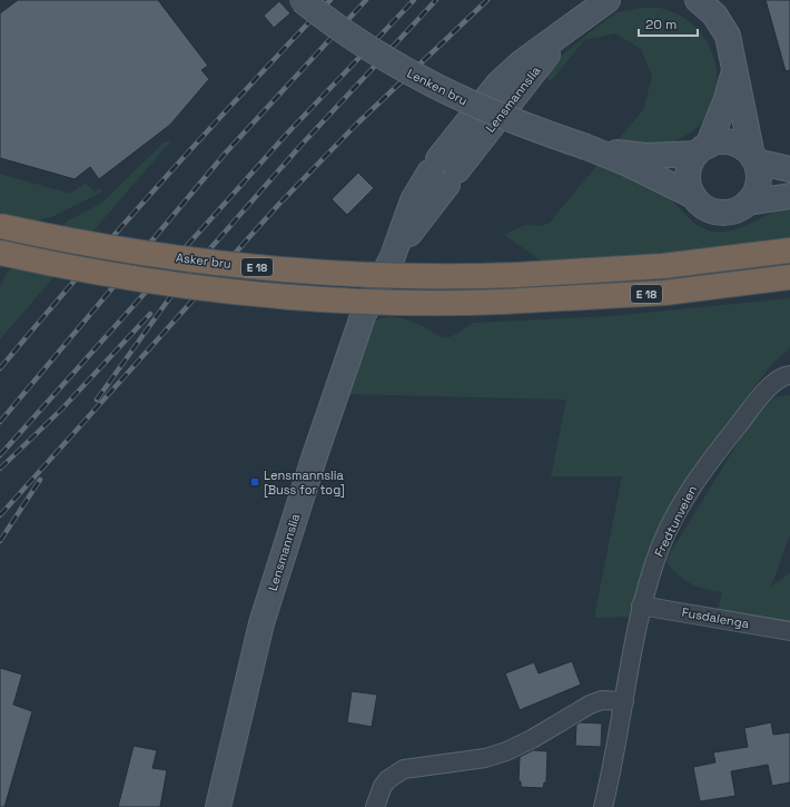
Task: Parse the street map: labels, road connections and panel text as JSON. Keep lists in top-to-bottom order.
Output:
{
  "streets": {
    "highway": ["Asker bru", "E 18"],
    "street": [
      "Lenken bru",
      "Lensmannslia",
      "Fredtunveien",
      "Fusdalenga"
    ]
  },
  "crossings": [
    ["Fredtunveien", "Fusdalenga"]
  ],
  "places": {
    "transit": ["Lensmannslia [Buss for tog]"]
  },
  "scale_bar": "20 m"
}
